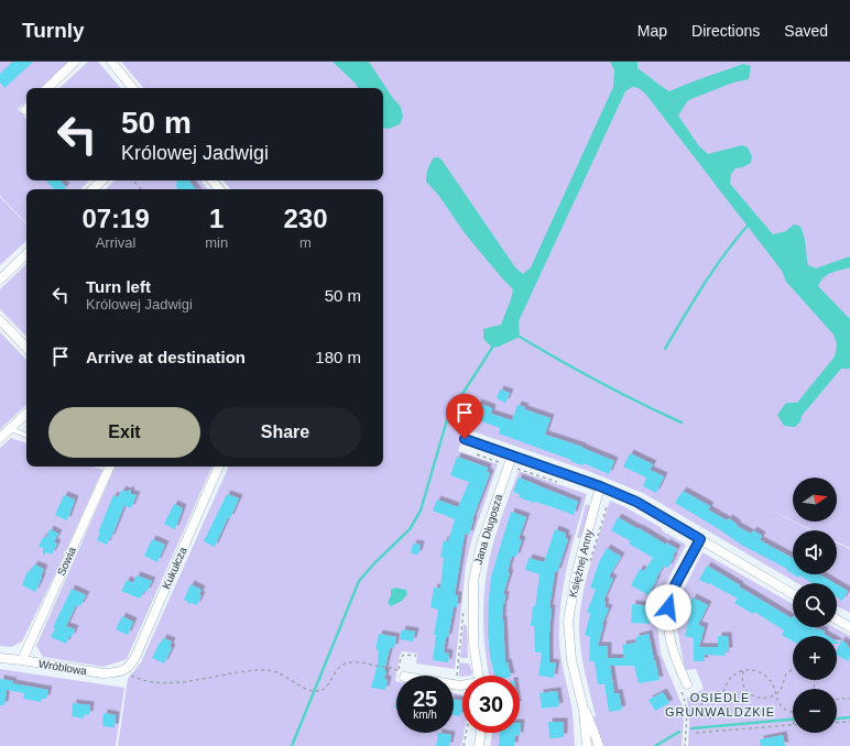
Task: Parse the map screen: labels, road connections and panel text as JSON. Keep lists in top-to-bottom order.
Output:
{
  "streets": {
    "street": [
      "Jana Długosza",
      "Sowia",
      "Księżnej Anny",
      "Kukułcza",
      "Wróblowa"
    ]
  },
  "crossings": [
    ["Sowia", "Wróblowa"],
    ["Kukułcza", "Wróblowa"]
  ],
  "districts": ["OSIEDLE GRUNWALDZKIE"],
  "north": "right",
  "page": {
    "header": "Turnly",
    "nav": ["Map", "Directions", "Saved"],
    "turn": ["50 m", "Królowej Jadwigi"],
    "eta": [
      "07:19",
      "Arrival",
      "1",
      "min",
      "230",
      "m"
    ],
    "list": [
      {
        "name": "Turn left",
        "note": "Królowej Jadwigi",
        "value": "50 m"
      },
      {
        "name": "Arrive at destination",
        "value": "180 m"
      }
    ],
    "buttons": ["Exit", "Share"],
    "map_buttons": ["+", "−"],
    "speed": "25 km/h",
    "limit": "30"
  }
}
